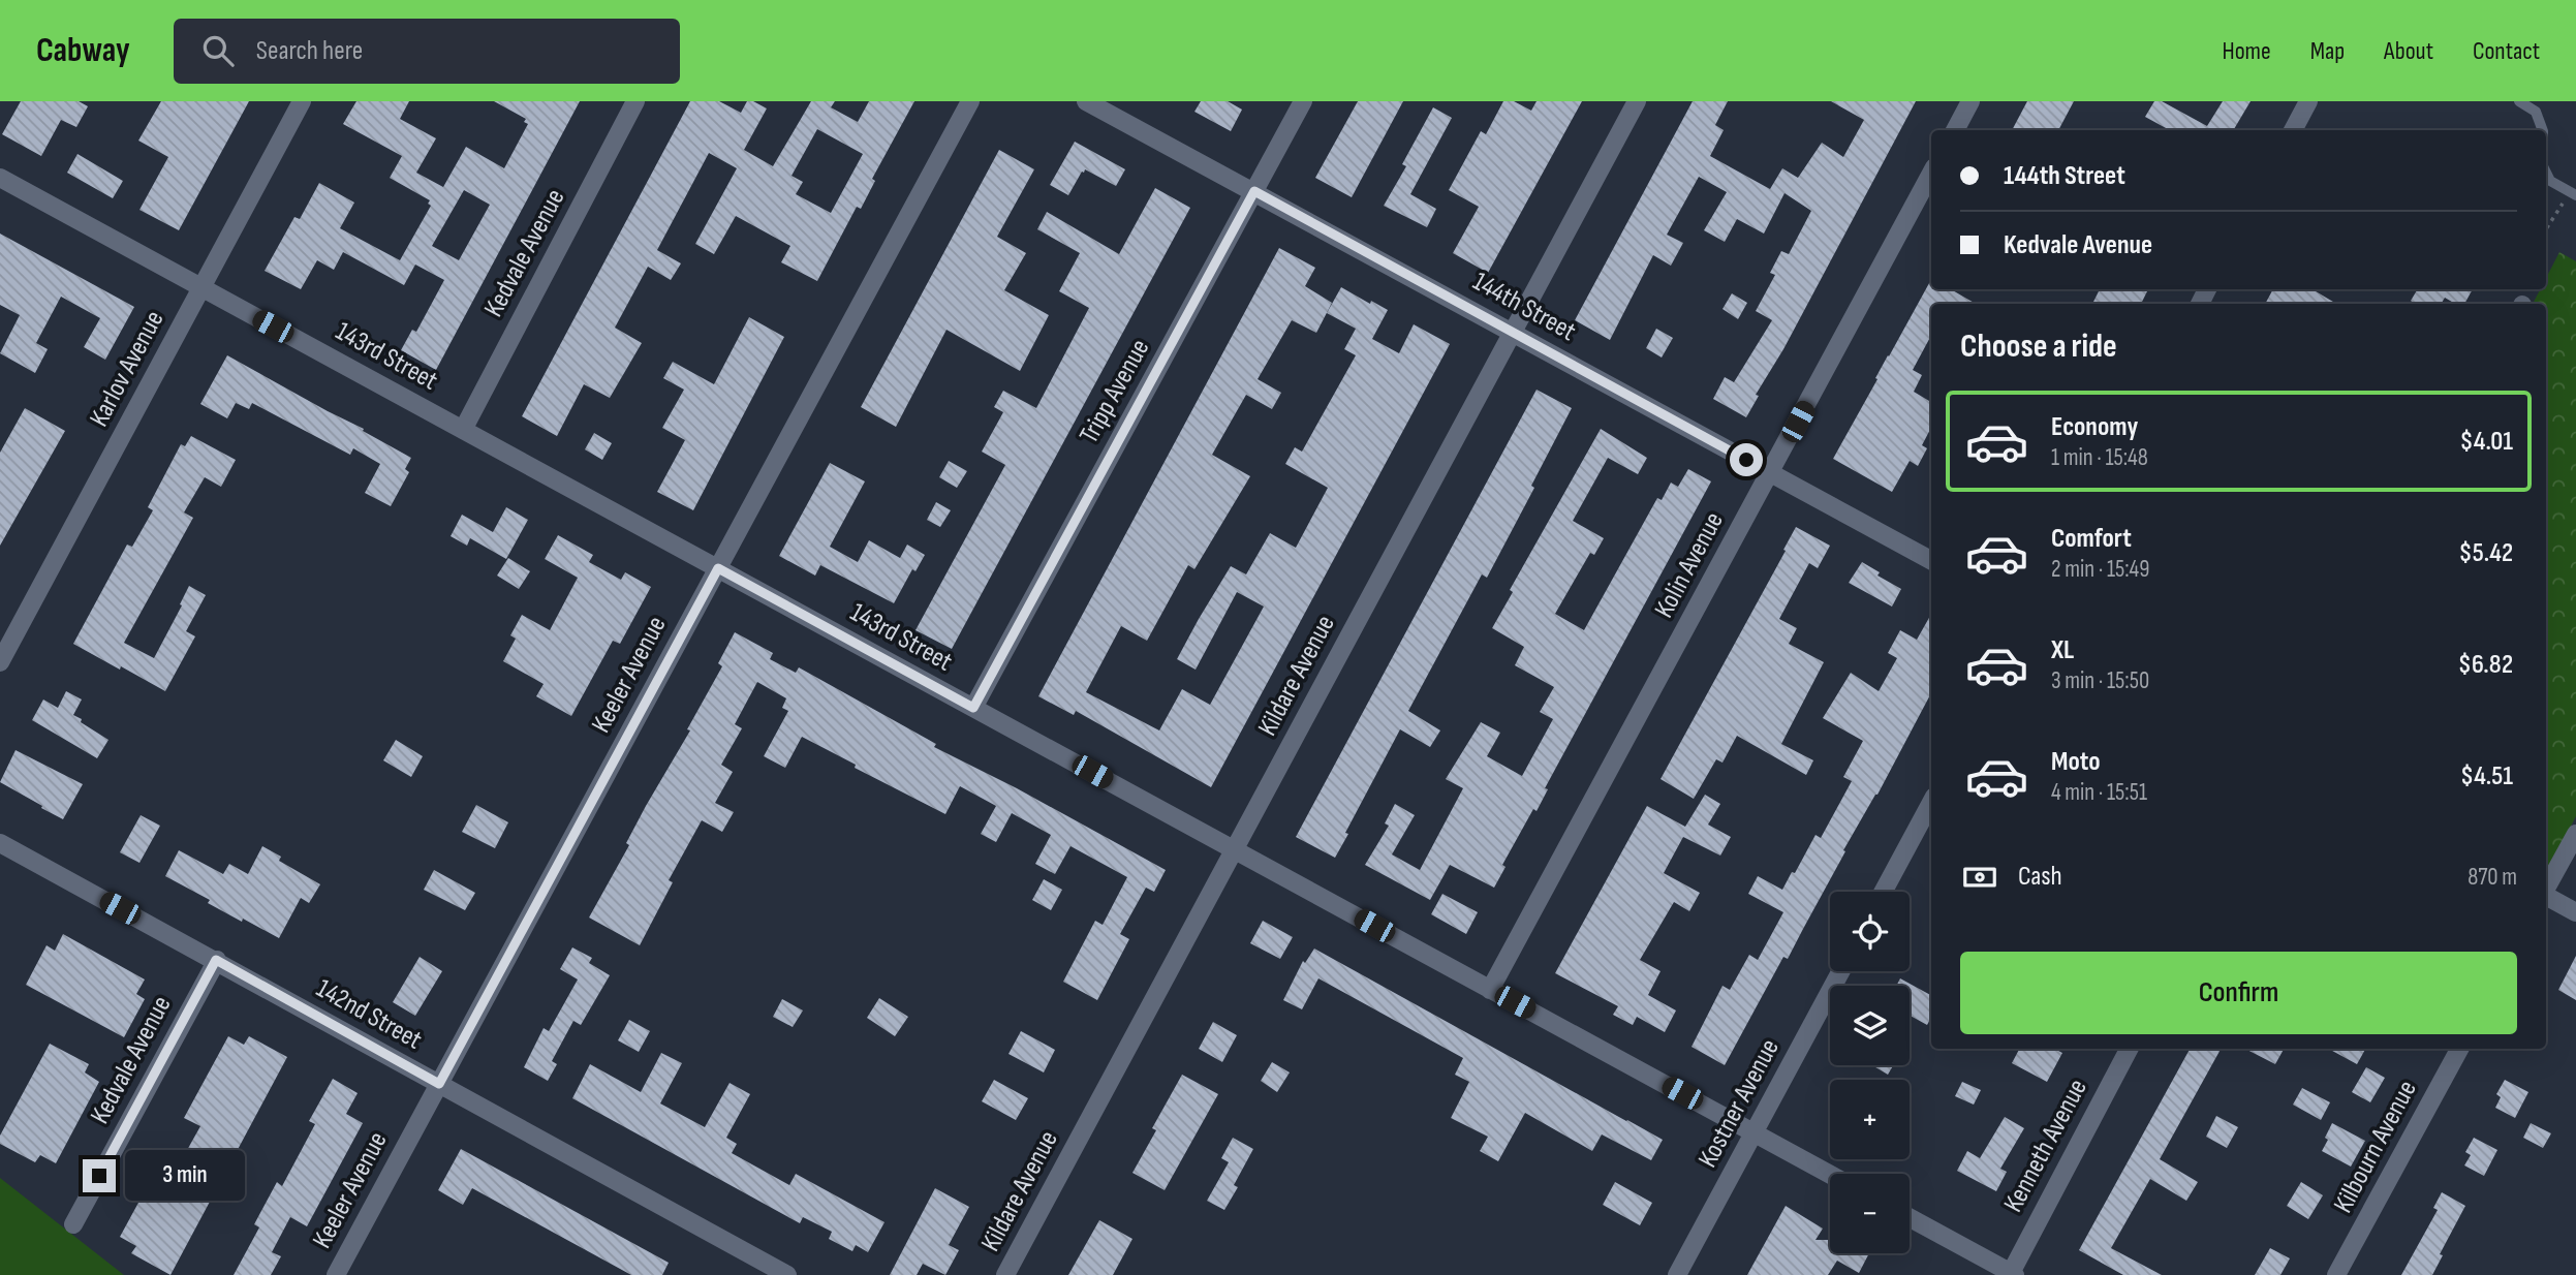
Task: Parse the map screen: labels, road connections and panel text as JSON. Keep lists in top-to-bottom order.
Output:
{
  "streets": {
    "street": [
      "Kedvale Avenue",
      "144th Street",
      "143rd Street",
      "Karlov Avenue",
      "Tripp Avenue",
      "Kolin Avenue",
      "Keeler Avenue",
      "Kildare Avenue",
      "142nd Street",
      "Kostner Avenue",
      "Kenneth Avenue",
      "Kilbourn Avenue"
    ]
  },
  "crossings": [
    ["Kedvale Avenue", "143rd Street"],
    ["Kedvale Avenue", "142nd Street"],
    ["144th Street", "Tripp Avenue"],
    ["144th Street", "Kolin Avenue"],
    ["144th Street", "Kildare Avenue"],
    ["143rd Street", "Karlov Avenue"],
    ["143rd Street", "Tripp Avenue"],
    ["143rd Street", "Kolin Avenue"],
    ["143rd Street", "Keeler Avenue"],
    ["143rd Street", "Kildare Avenue"],
    ["143rd Street", "Kostner Avenue"],
    ["Keeler Avenue", "142nd Street"]
  ],
  "page": {
    "header": "Cabway",
    "search": "Search here",
    "nav": [
      "Home",
      "Map",
      "About",
      "Contact"
    ],
    "banner": ["144th Street", "Kedvale Avenue"],
    "heading": "Choose a ride",
    "list": [
      {
        "name": "Economy",
        "note": "1 min · 15:48",
        "value": "$4.01"
      },
      {
        "name": "Comfort",
        "note": "2 min · 15:49",
        "value": "$5.42"
      },
      {
        "name": "XL",
        "note": "3 min · 15:50",
        "value": "$6.82"
      },
      {
        "name": "Moto",
        "note": "4 min · 15:51",
        "value": "$4.51"
      }
    ],
    "pay": ["Cash", "870 m"],
    "map_buttons": ["+", "−"],
    "buttons": "Confirm",
    "bubble": "3 min"
  }
}
